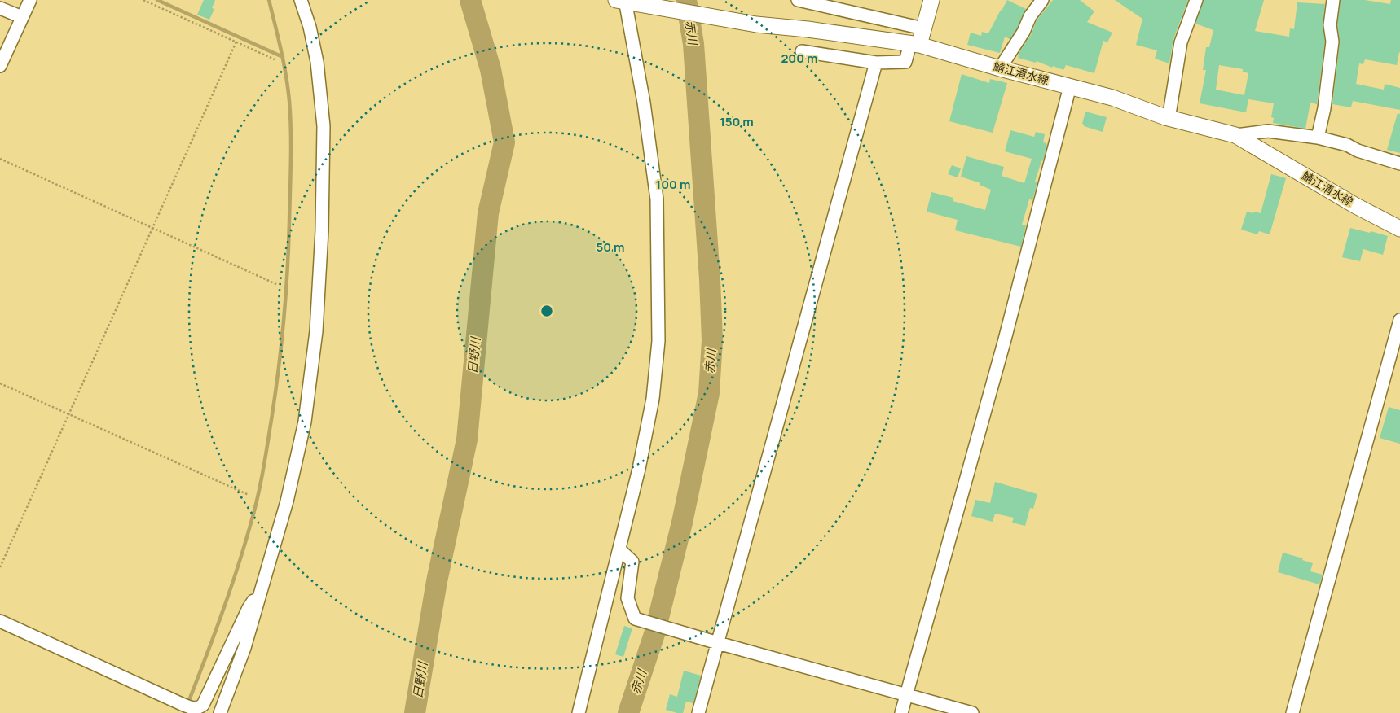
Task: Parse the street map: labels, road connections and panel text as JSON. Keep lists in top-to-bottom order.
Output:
{
  "streets": {
    "main road": ["鯖江清水線"]
  },
  "water": ["赤川", "日野川"],
  "rings": [
    "200 m",
    "150 m",
    "100 m",
    "50 m"
  ]
}
